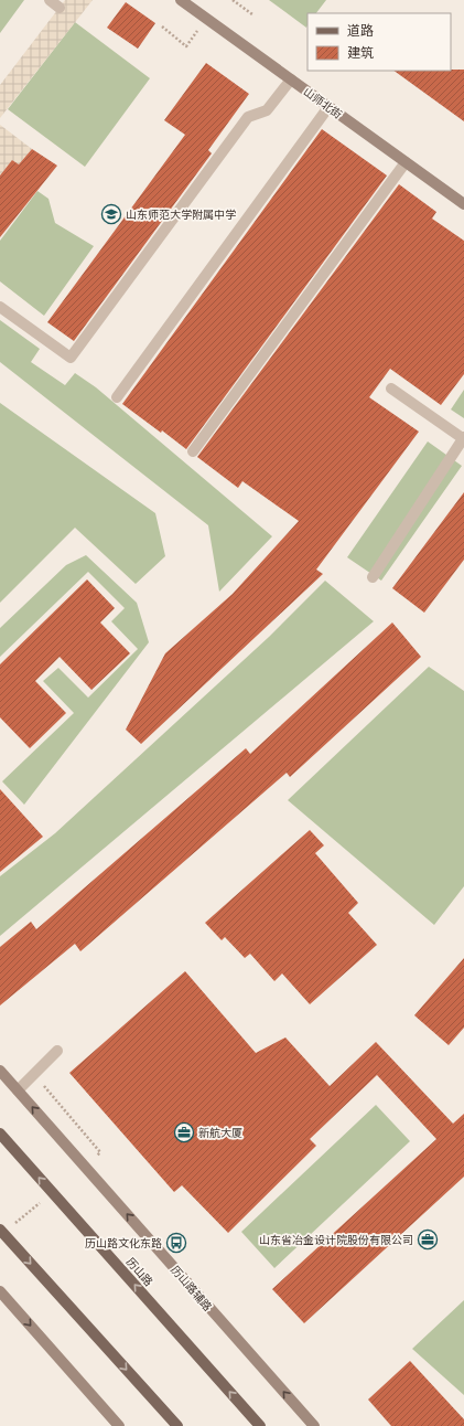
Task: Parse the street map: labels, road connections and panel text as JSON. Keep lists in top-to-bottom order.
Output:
{
  "streets": {
    "main road": ["历山路"],
    "street": ["山师北街", "历山路辅路"]
  },
  "one_way": ["历山路辅路"],
  "places": {
    "school or university": ["山东师范大学附属中学"],
    "office": ["新航大厦", "山东省冶金设计院股份有限公司"],
    "bus stop": ["历山路文化东路"]
  },
  "legend": ["道路", "建筑"]
}
